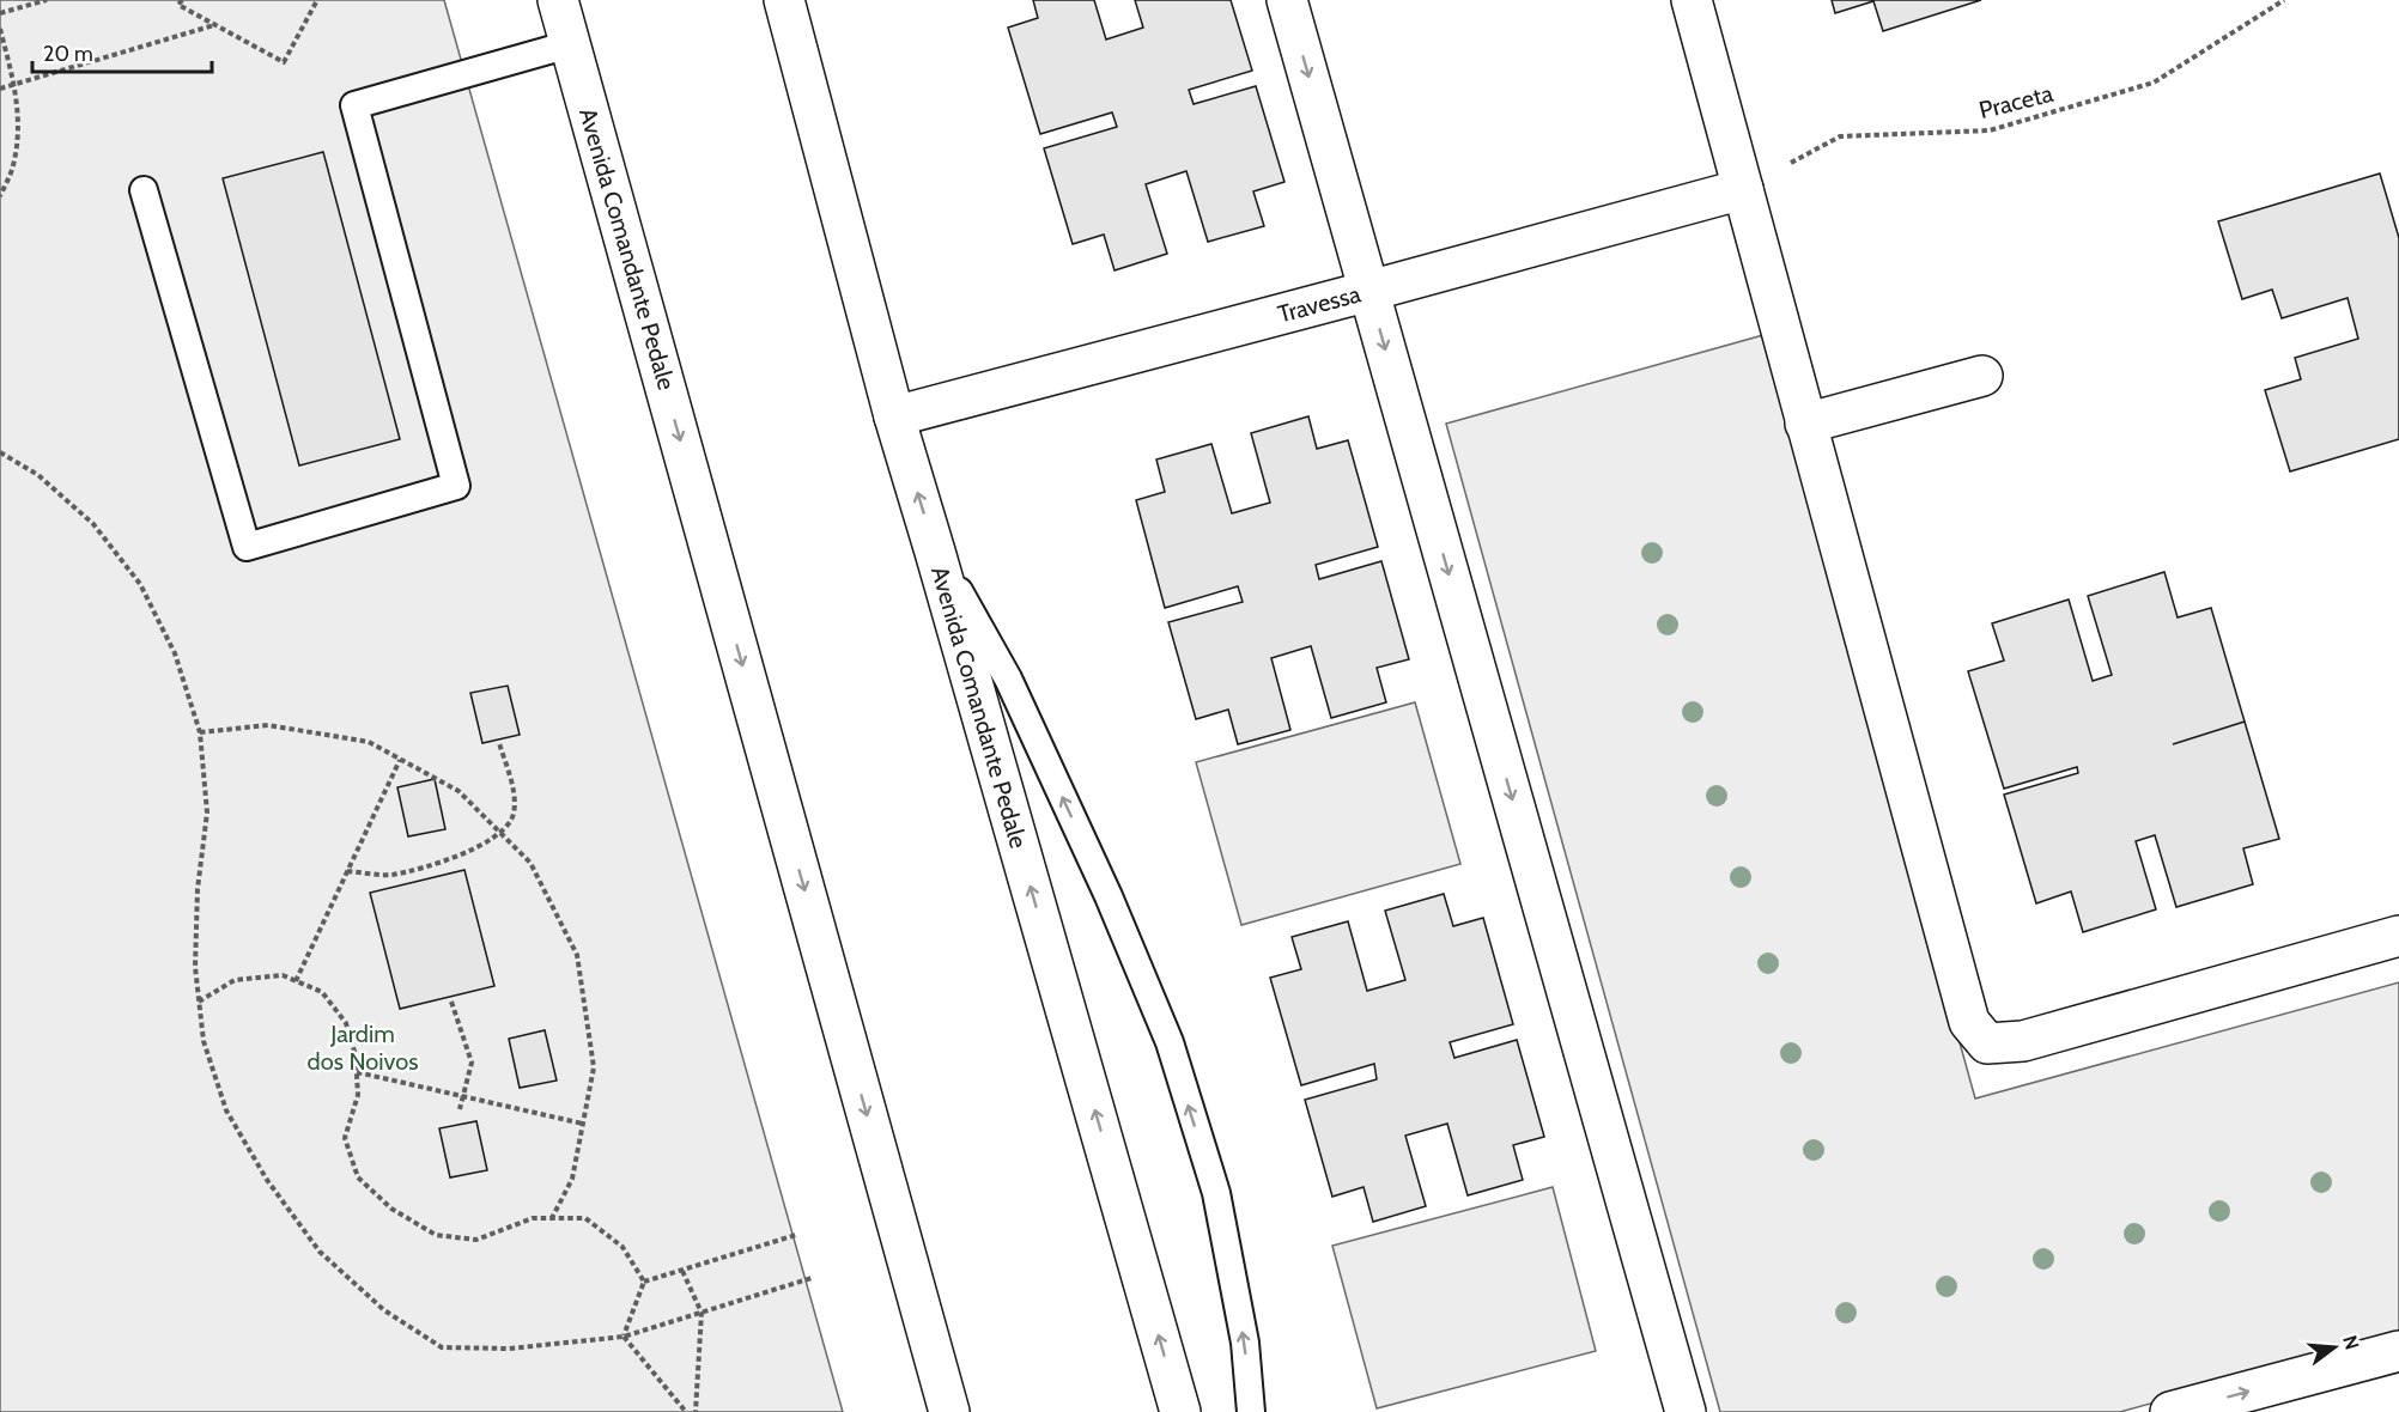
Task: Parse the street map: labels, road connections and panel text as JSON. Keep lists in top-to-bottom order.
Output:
{
  "streets": {
    "street": ["Avenida Comandante Pedale", "Travessa"],
    "path": ["Praceta"]
  },
  "crossings": [
    ["Praceta", "Travessa"],
    ["Avenida Comandante Pedale", "Travessa"]
  ],
  "parks": ["Jardim dos Noivos"],
  "scale_bar": "20 m",
  "north": "right"
}
